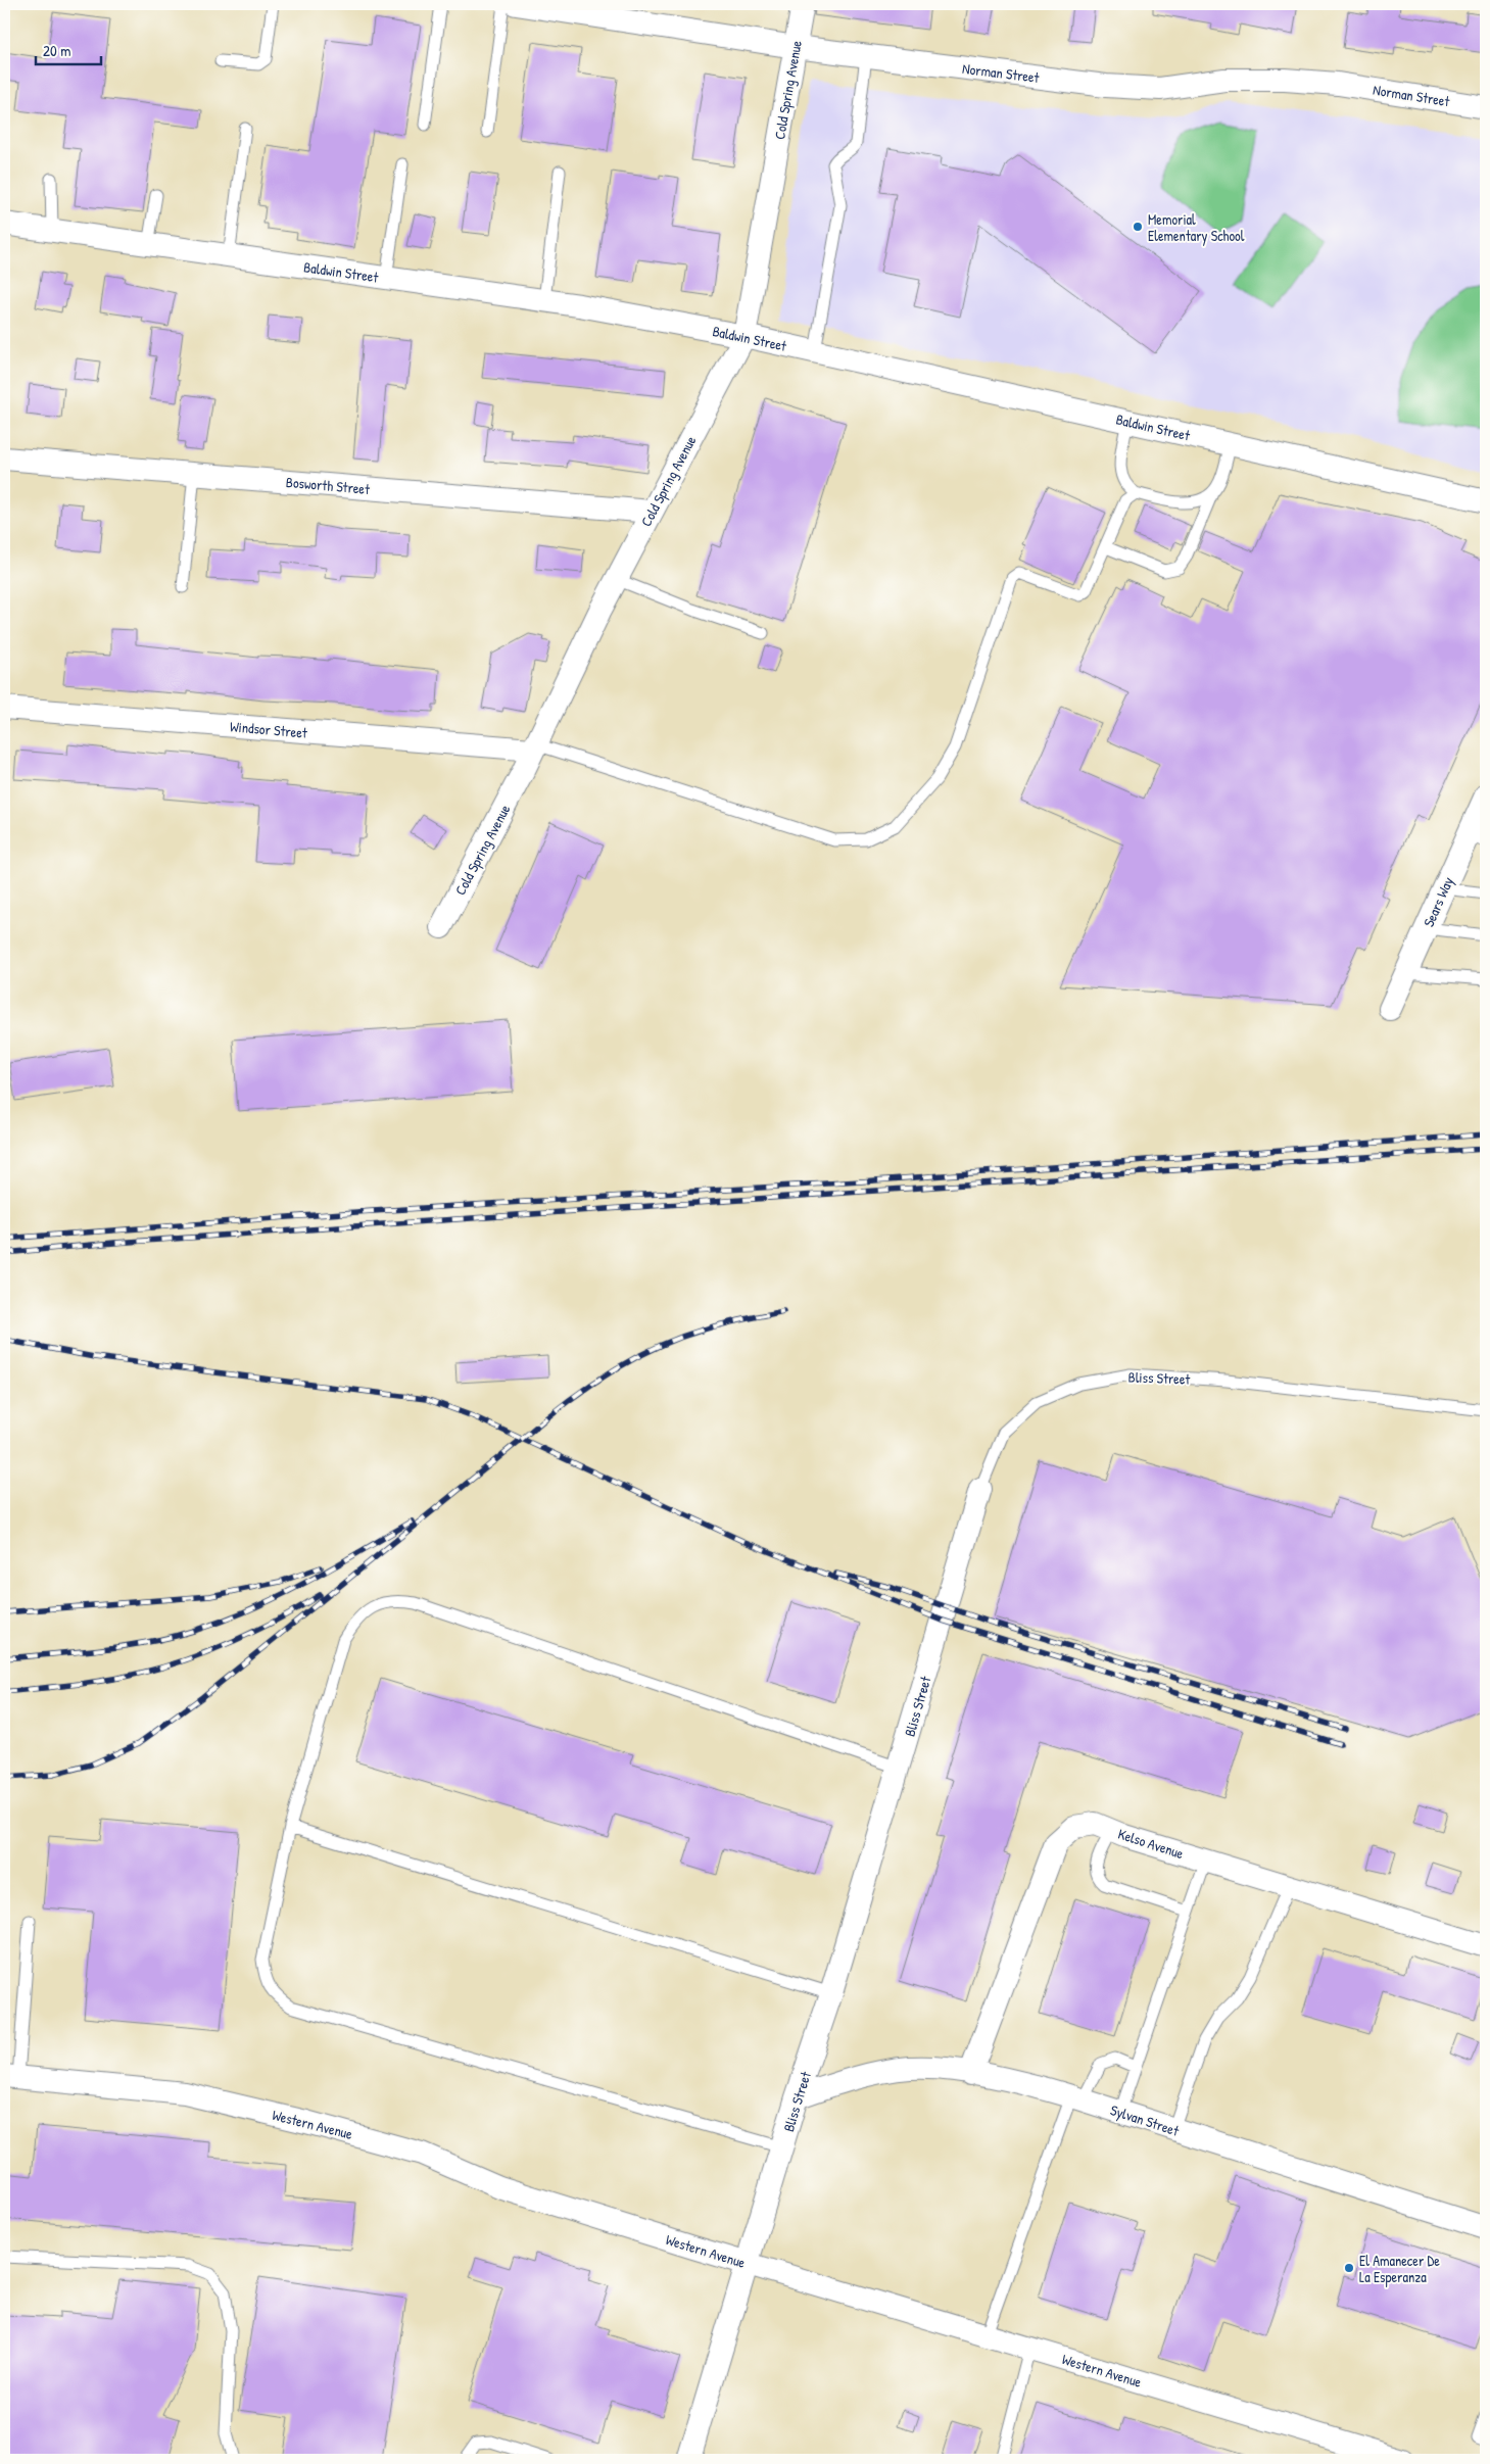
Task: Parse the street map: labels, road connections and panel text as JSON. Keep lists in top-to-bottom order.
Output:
{
  "streets": {
    "street": [
      "Norman Street",
      "Cold Spring Avenue",
      "Baldwin Street",
      "Bosworth Street",
      "Windsor Street",
      "Sears Way",
      "Bliss Street",
      "Kelso Avenue",
      "Sylvan Street",
      "Western Avenue"
    ]
  },
  "crossings": [
    ["Norman Street", "Cold Spring Avenue"],
    ["Cold Spring Avenue", "Baldwin Street"],
    ["Cold Spring Avenue", "Bosworth Street"],
    ["Cold Spring Avenue", "Windsor Street"],
    ["Bliss Street", "Sylvan Street"],
    ["Bliss Street", "Western Avenue"],
    ["Kelso Avenue", "Sylvan Street"]
  ],
  "places": ["Memorial Elementary School", "El Amanecer De La Esperanza"],
  "scale_bar": "20 m"
}
